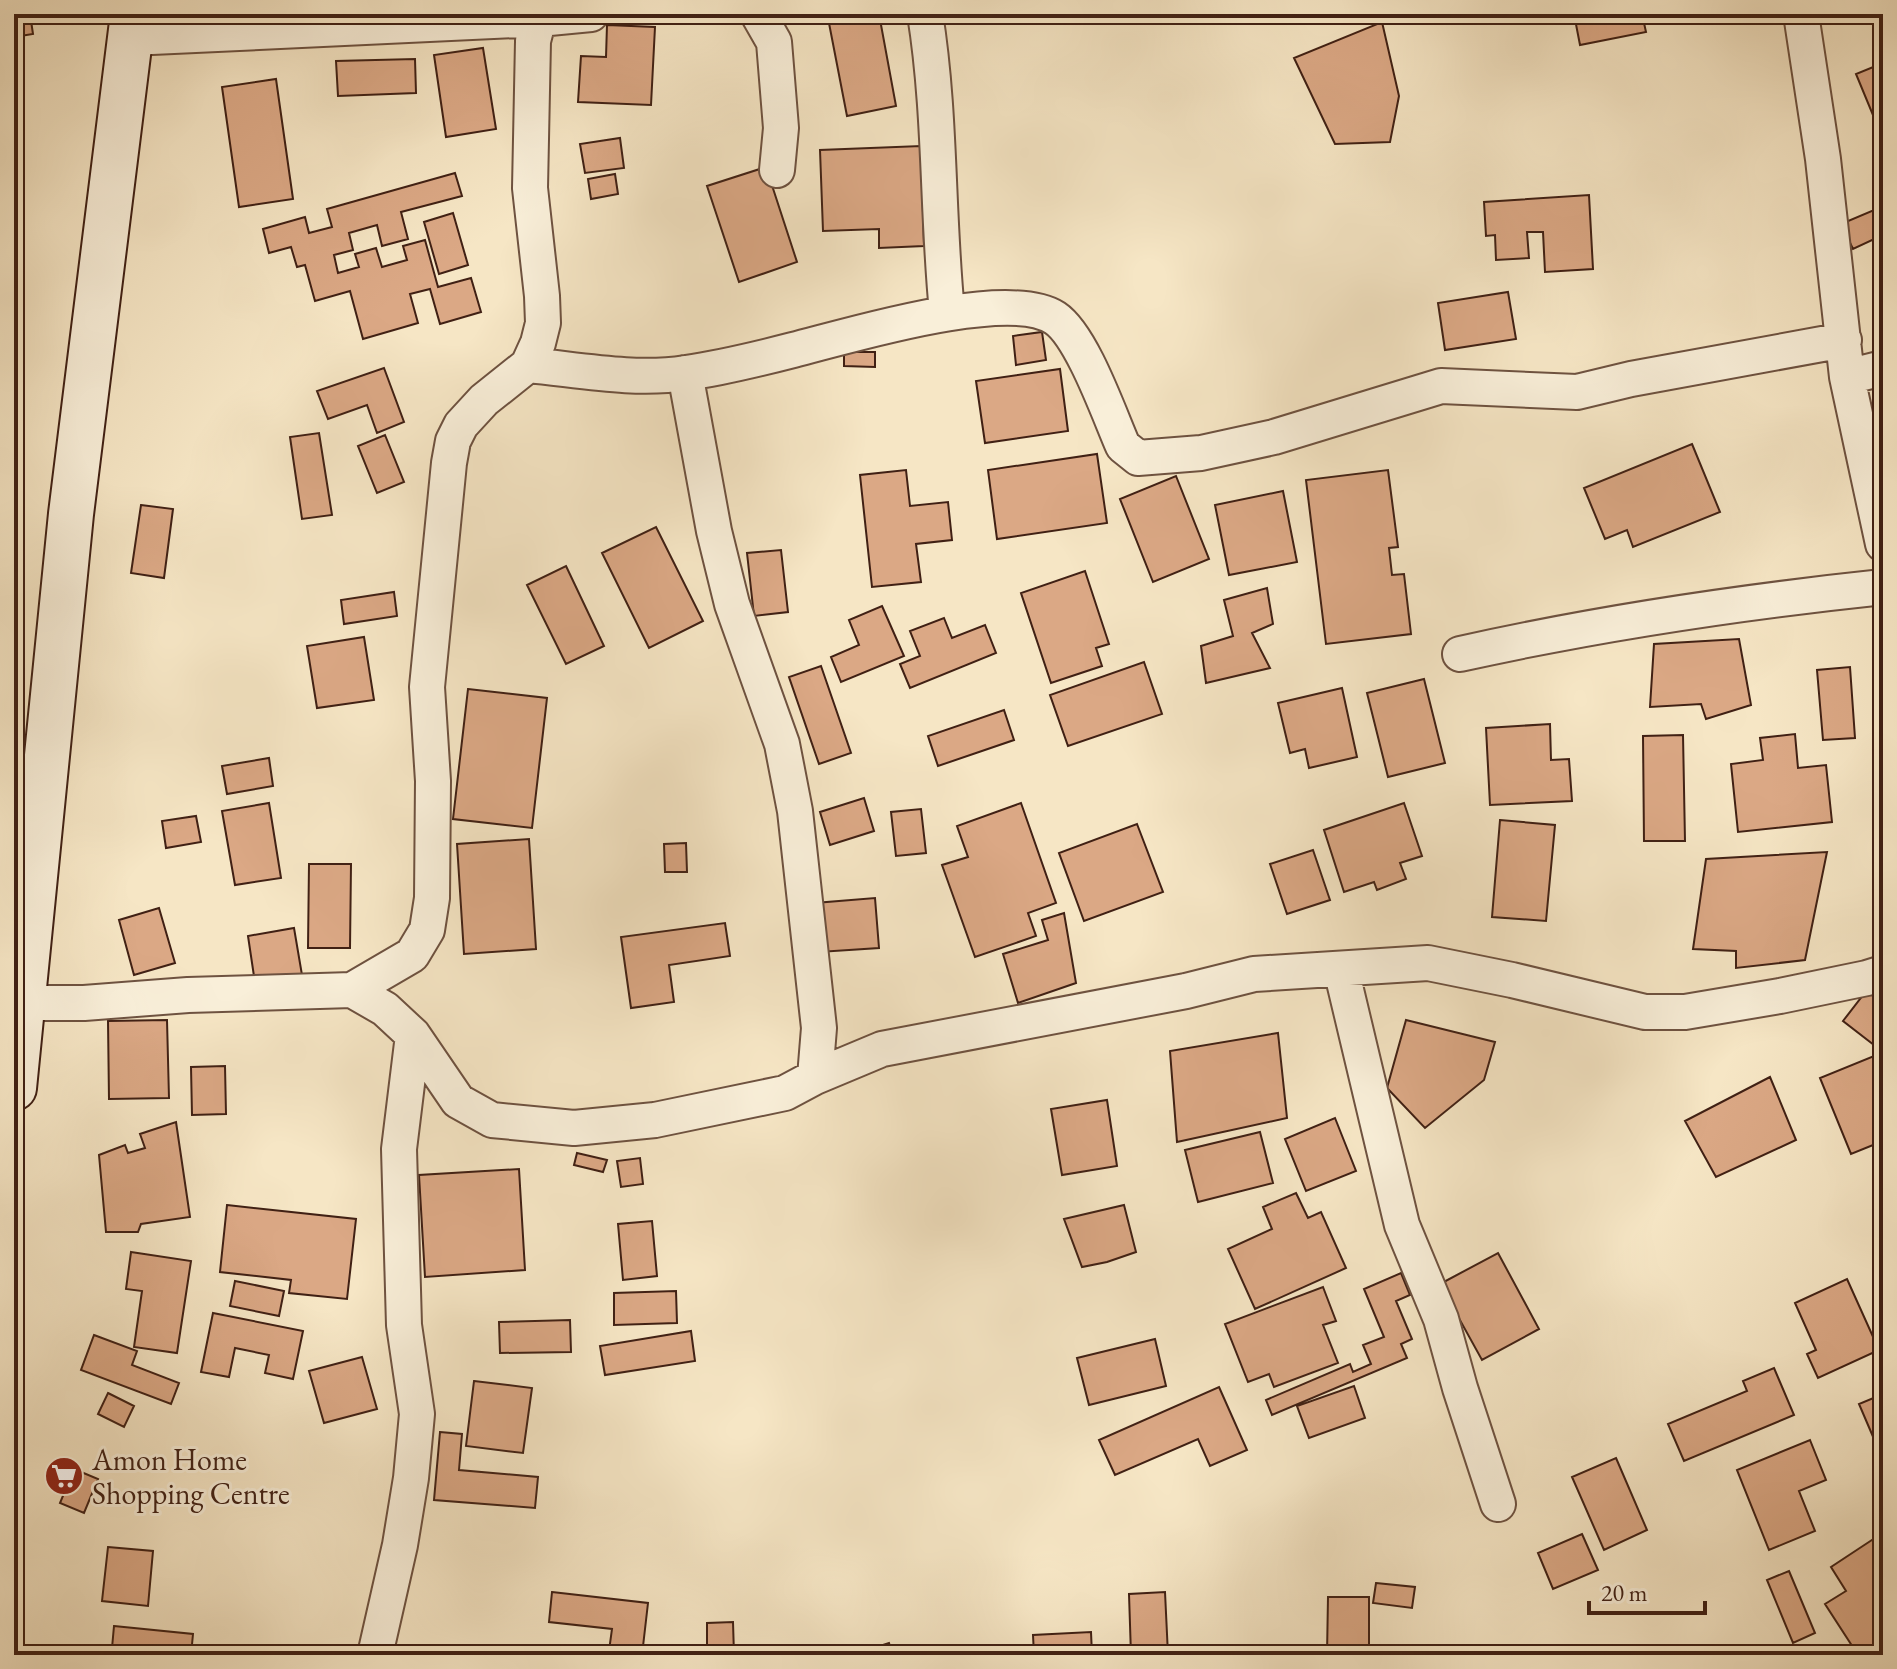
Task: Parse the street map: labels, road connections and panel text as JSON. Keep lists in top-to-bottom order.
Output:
{
  "places": {
    "supermarket": ["Amon Home Shopping Centre"]
  },
  "scale_bar": "20 m"
}
